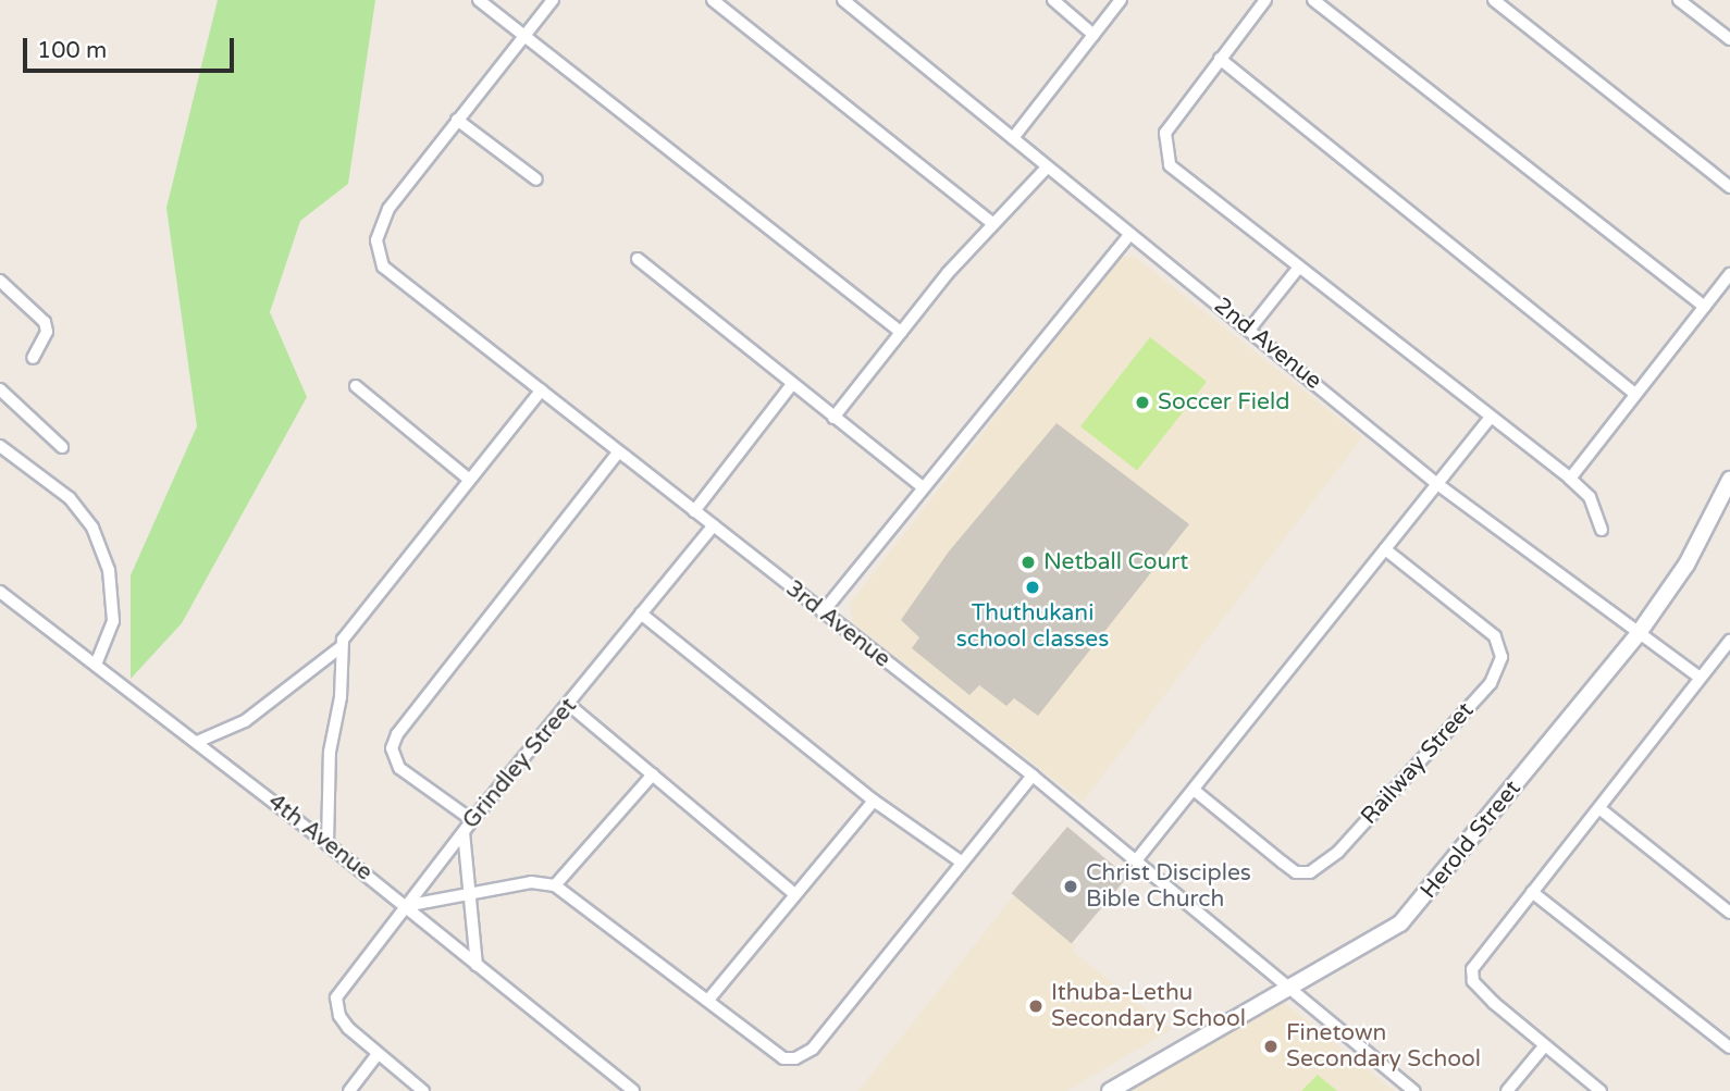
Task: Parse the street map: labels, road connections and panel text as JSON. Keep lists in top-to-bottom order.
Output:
{
  "streets": {
    "street": [
      "2nd Avenue",
      "3rd Avenue",
      "Grindley Street",
      "Railway Street",
      "4th Avenue",
      "Herold Street"
    ]
  },
  "crossings": [
    ["2nd Avenue", "Herold Street"],
    ["3rd Avenue", "Grindley Street"],
    ["3rd Avenue", "Herold Street"],
    ["Grindley Street", "4th Avenue"]
  ],
  "places": [
    "Soccer Field",
    "Netball Court",
    "Thuthukani school classes",
    "Christ Disciples Bible Church",
    "Ithuba-Lethu Secondary School",
    "Finetown Secondary School"
  ],
  "scale_bar": "100 m"
}
